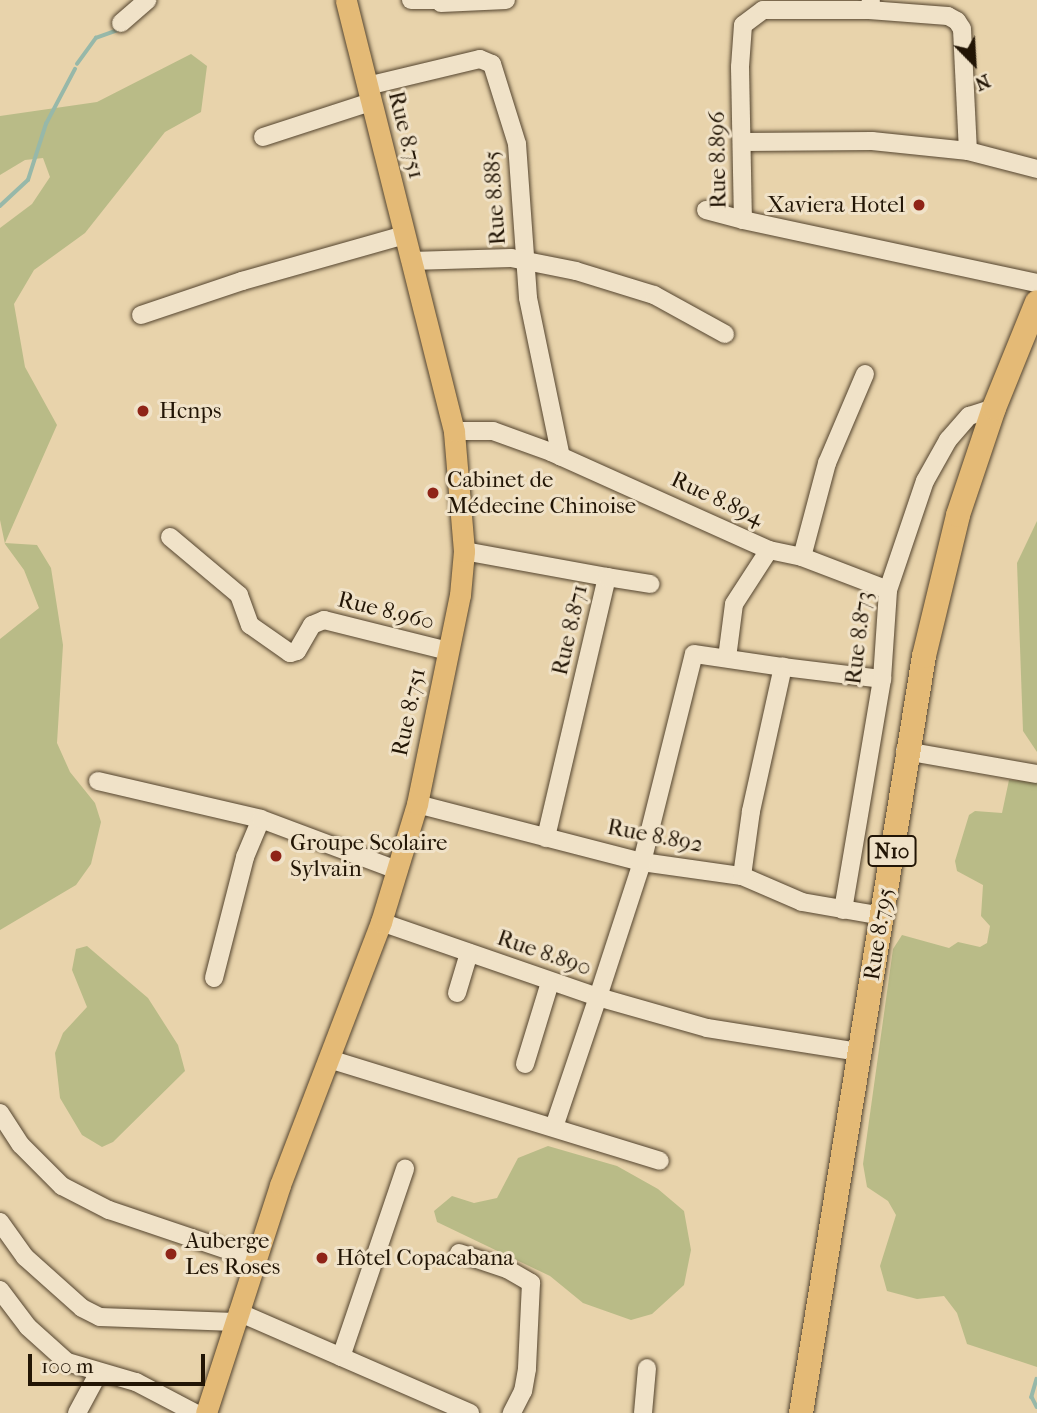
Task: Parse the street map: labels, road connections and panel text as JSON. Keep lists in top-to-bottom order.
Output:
{
  "streets": {
    "highway": ["N10", "Rue 8.795"],
    "main road": ["Rue 8.751"],
    "street": [
      "Rue 8.896",
      "Rue 8.885",
      "Rue 8.894",
      "Rue 8.960",
      "Rue 8.871",
      "Rue 8.873",
      "Rue 8.892",
      "Rue 8.890"
    ]
  },
  "crossings": [
    ["Rue 8.751", "Rue 8.885"],
    ["Rue 8.751", "Rue 8.894"],
    ["Rue 8.751", "Rue 8.960"],
    ["Rue 8.751", "Rue 8.871"],
    ["Rue 8.751", "Rue 8.892"],
    ["Rue 8.751", "Rue 8.890"],
    ["Rue 8.885", "Rue 8.894"],
    ["Rue 8.894", "Rue 8.873"],
    ["Rue 8.871", "Rue 8.892"],
    ["Rue 8.873", "Rue 8.892"],
    ["Rue 8.873", "Rue 8.795"],
    ["Rue 8.892", "Rue 8.795"],
    ["Rue 8.892", "Rue 8.890"]
  ],
  "places": [
    "Xaviera Hotel",
    "Hcnps",
    "Cabinet de Médecine Chinoise",
    "Groupe Scolaire Sylvain",
    "Auberge Les Roses",
    "Hôtel Copacabana"
  ],
  "scale_bar": "100 m",
  "north": "bottom right"
}
